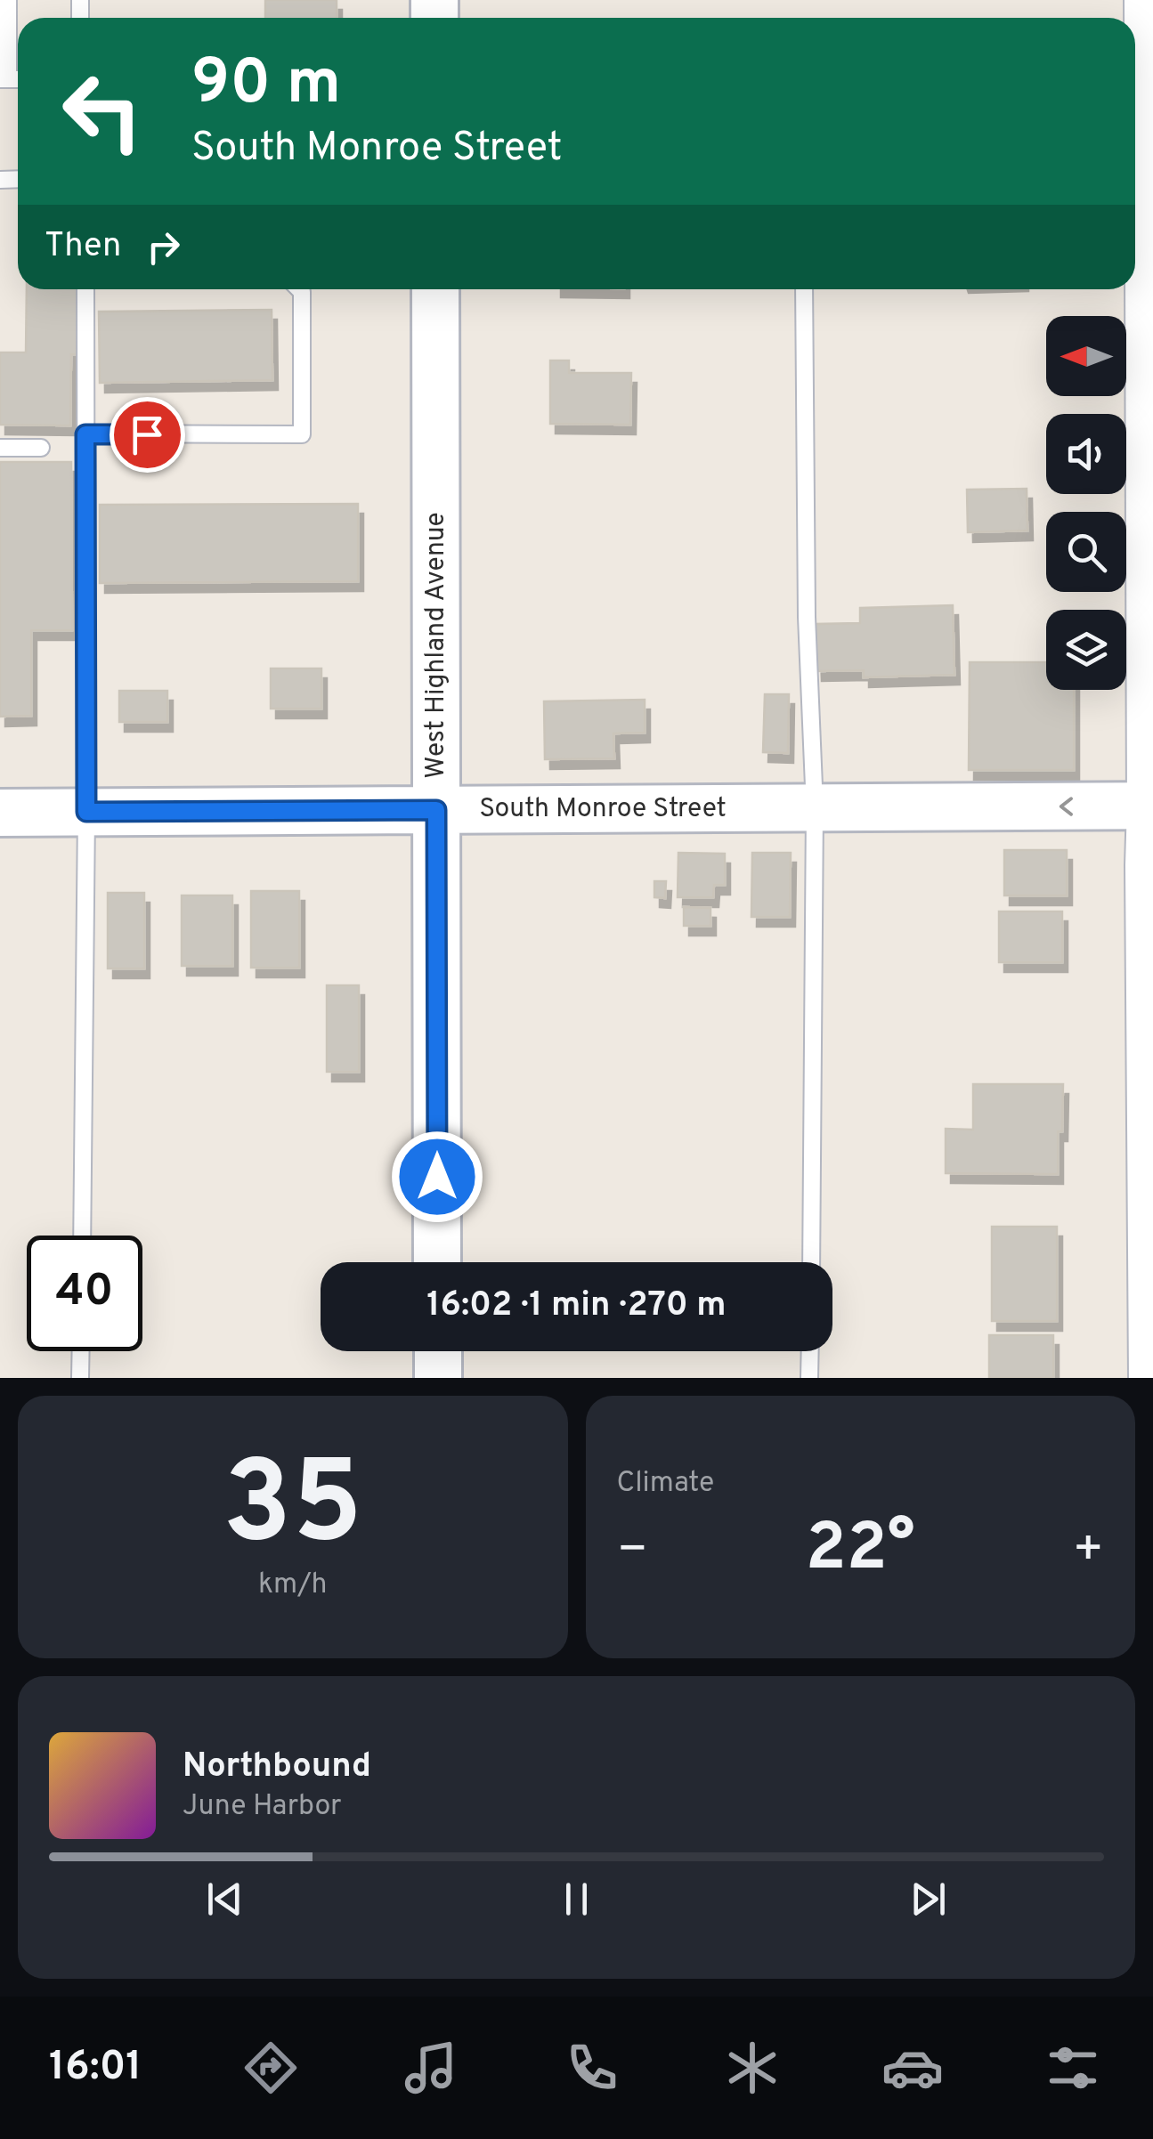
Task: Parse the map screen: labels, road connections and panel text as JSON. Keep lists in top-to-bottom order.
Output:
{
  "streets": {
    "main road": ["West Highland Avenue", "South Monroe Street"]
  },
  "crossings": [
    ["West Highland Avenue", "South Monroe Street"]
  ],
  "north": "left",
  "page": {
    "turn": ["90 m", "South Monroe Street"],
    "then": "Then",
    "limit": "40",
    "trip": "16:02 · 1 min · 270 m",
    "tile": [
      ["35", "km/h"],
      "Climate"
    ],
    "heat": ["−", "22°", "+"],
    "song": ["Northbound", "June Harbor"],
    "tabs": "16:01"
  }
}
